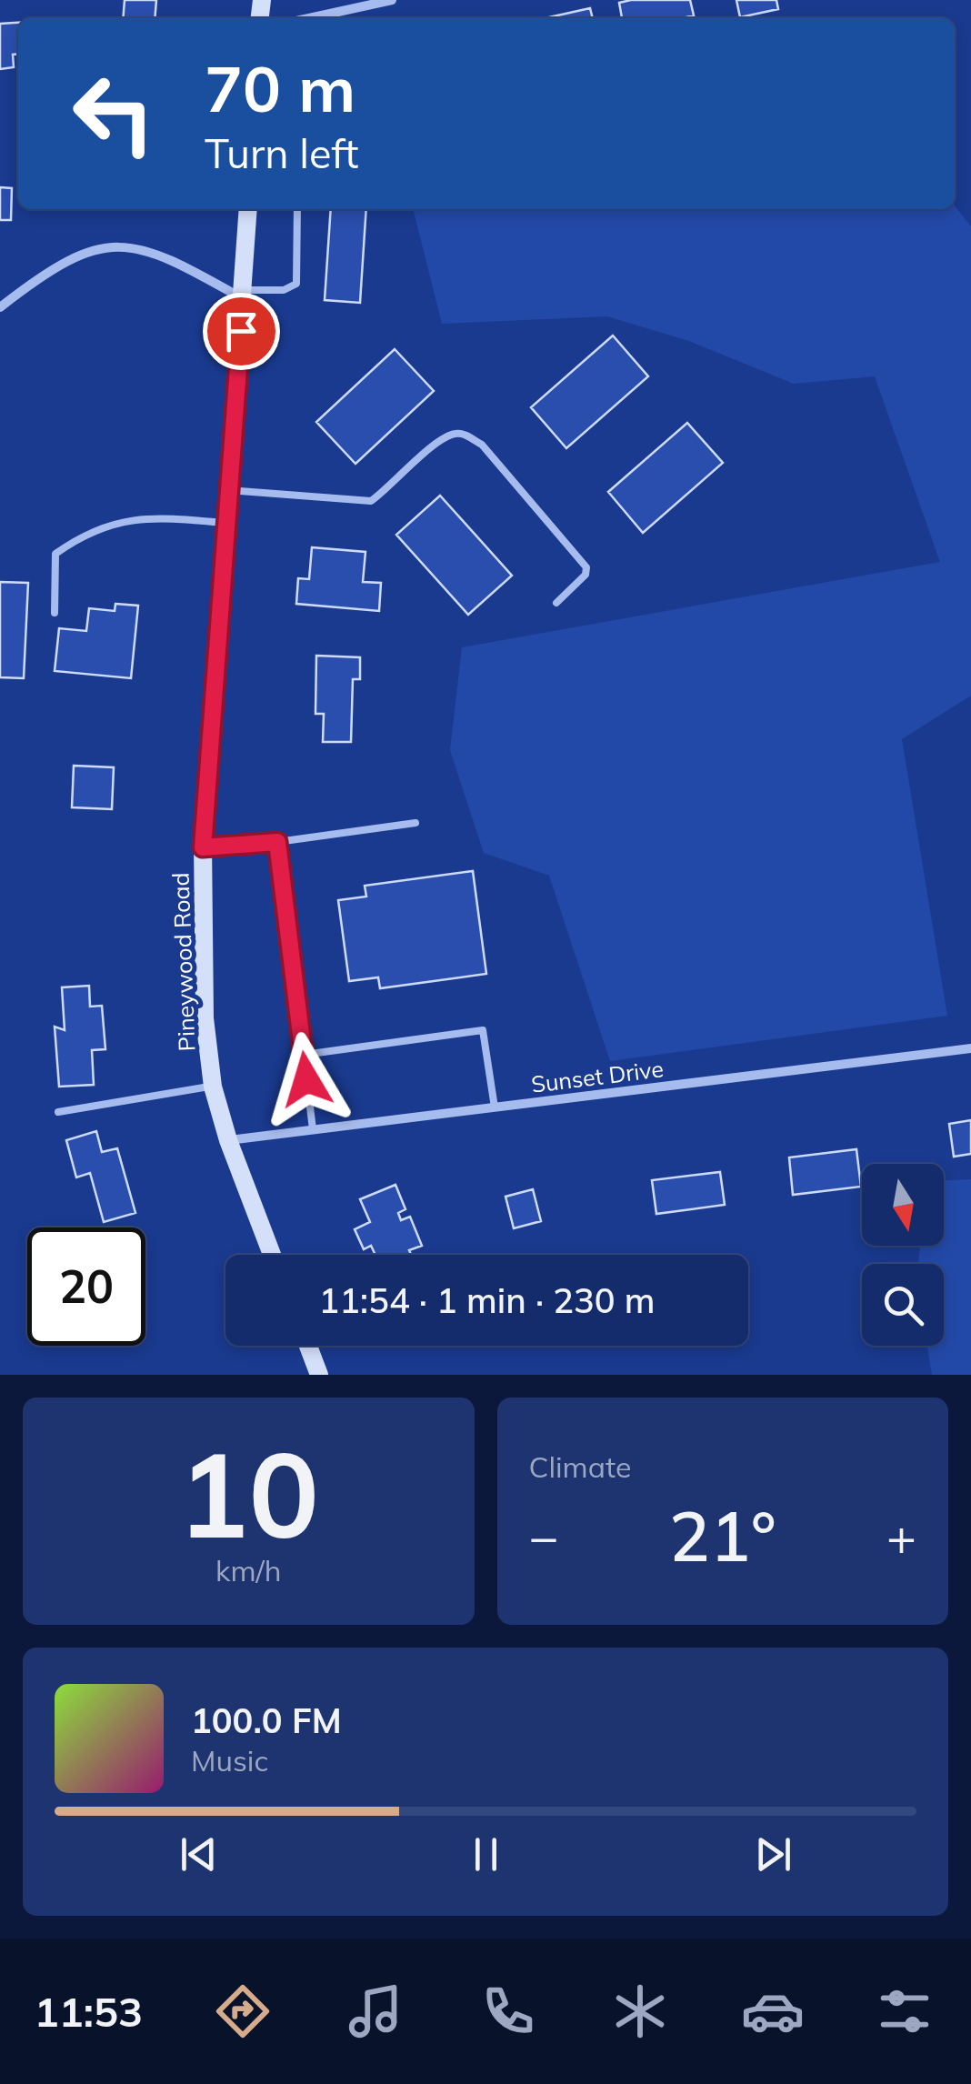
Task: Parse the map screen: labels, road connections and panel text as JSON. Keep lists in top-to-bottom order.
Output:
{
  "streets": {
    "street": ["Pineywood Road", "Sunset Drive"]
  },
  "crossings": [
    ["Pineywood Road", "Sunset Drive"]
  ],
  "north": "bottom",
  "page": {
    "turn": ["70 m", "Turn left"],
    "limit": "20",
    "trip": "11:54 · 1 min · 230 m",
    "tile": [
      ["10", "km/h"],
      "Climate"
    ],
    "heat": ["−", "21°", "+"],
    "song": ["100.0 FM", "Music"],
    "tabs": "11:53"
  }
}
